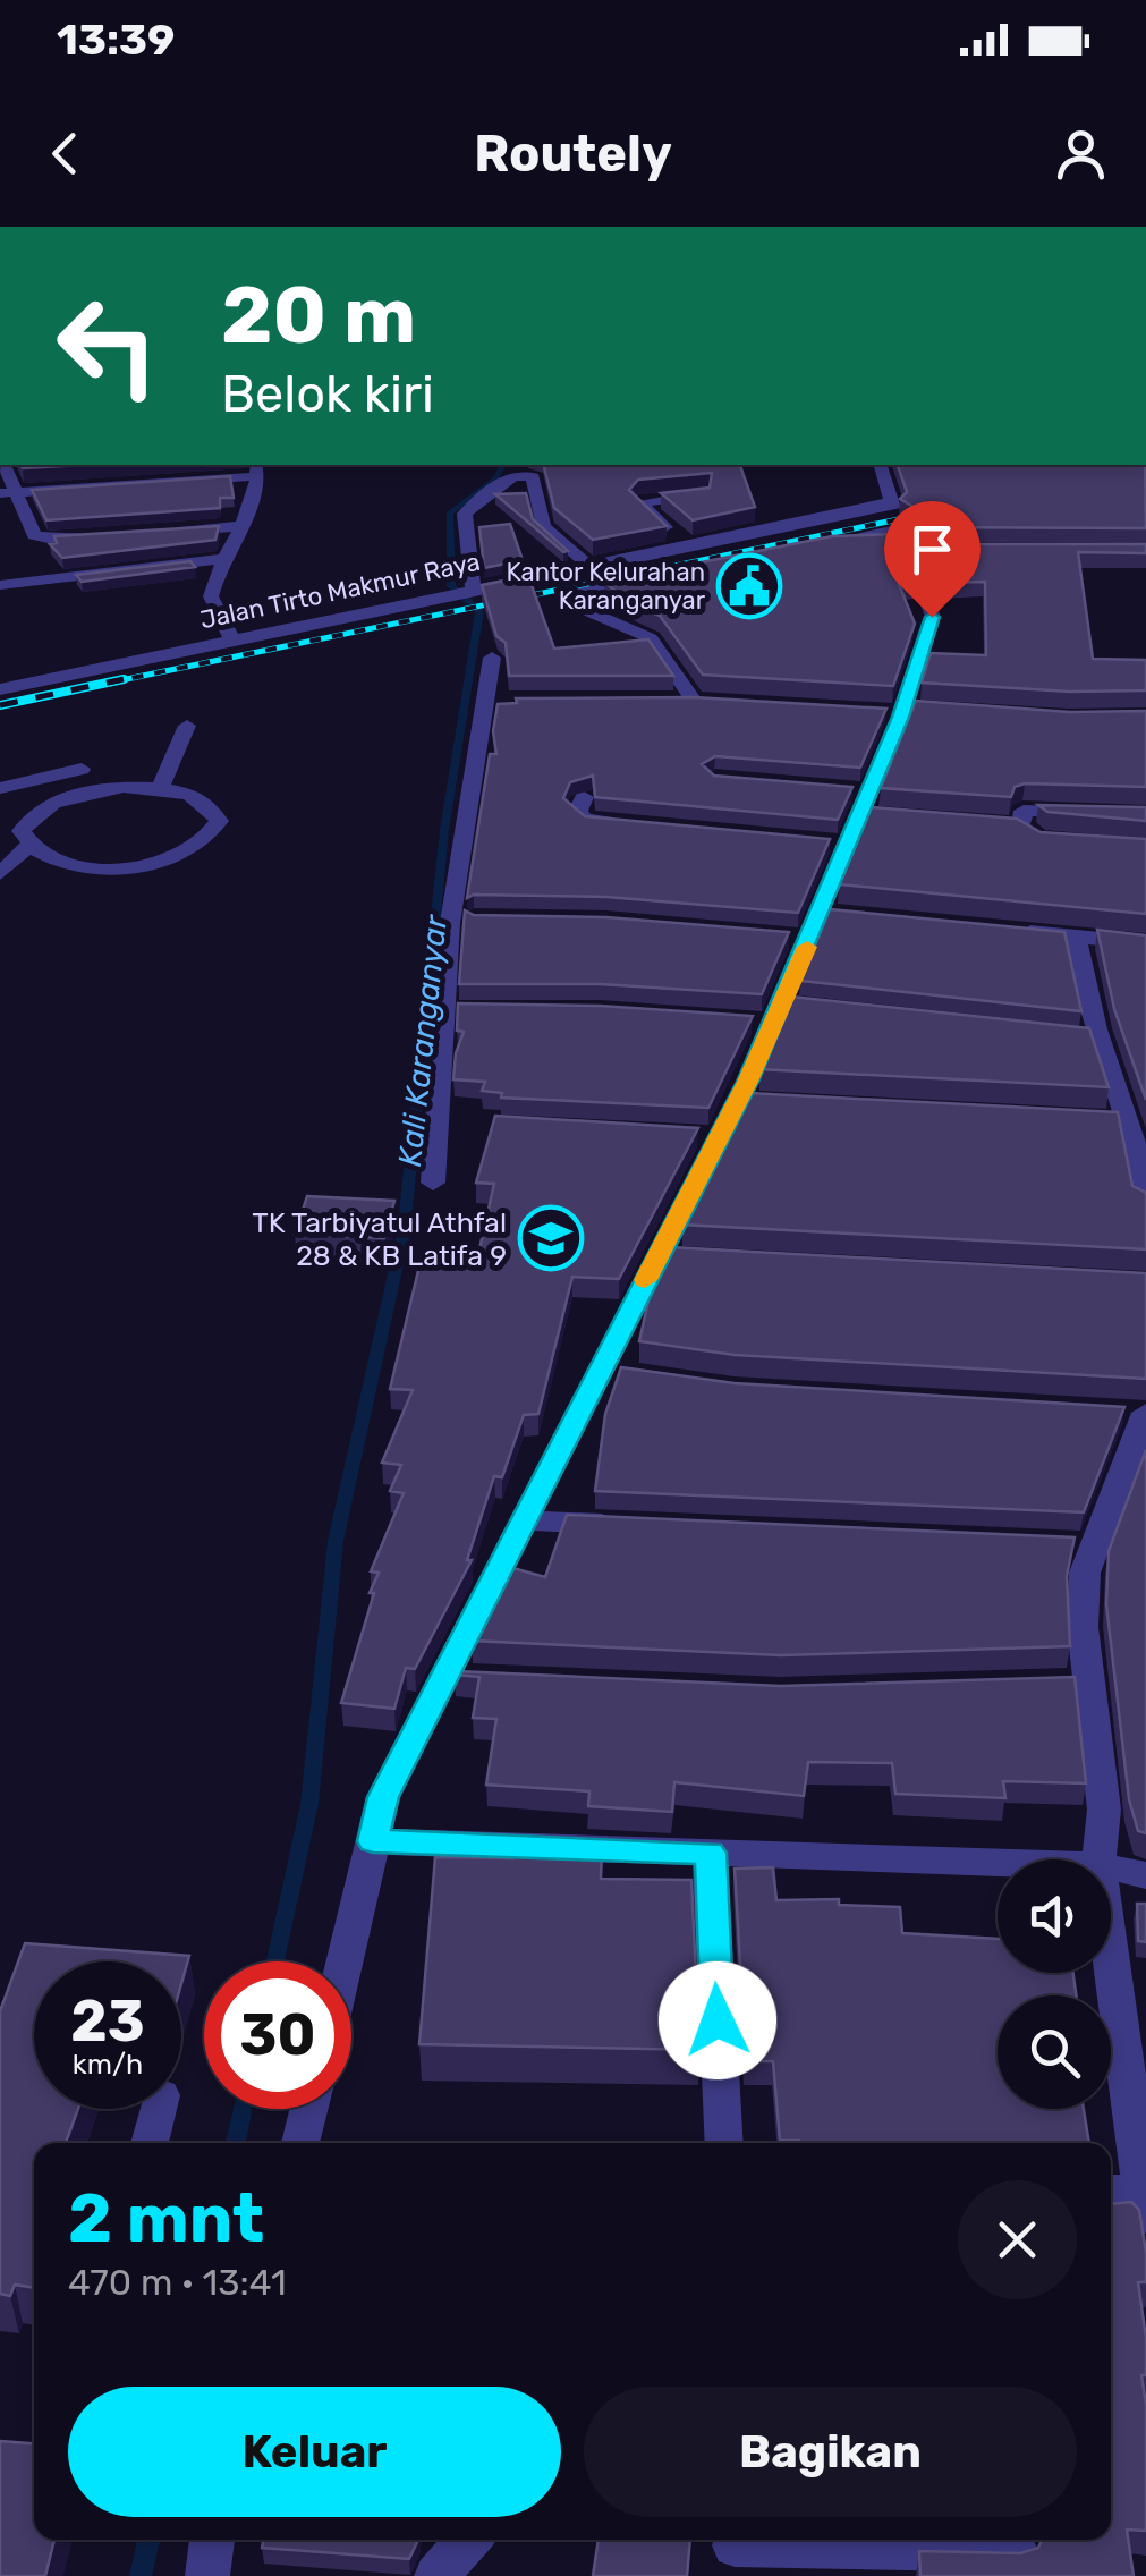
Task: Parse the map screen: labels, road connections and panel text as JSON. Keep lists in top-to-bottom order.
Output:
{
  "streets": {
    "street": ["Jalan Tirto Makmur Raya"]
  },
  "water": ["Kali Karanganyar"],
  "places": {
    "public building": ["Kantor Kelurahan Karanganyar"],
    "school or university": ["TK Tarbiyatul Athfal 28 & KB Latifa 9"]
  },
  "page": {
    "status": "13:39",
    "header": "Routely",
    "turn": ["20 m", "Belok kiri"],
    "speed": "23 km/h",
    "limit": "30",
    "heading": ["2 mnt", "470 m · 13:41"],
    "buttons": ["Keluar", "Bagikan"]
  }
}
